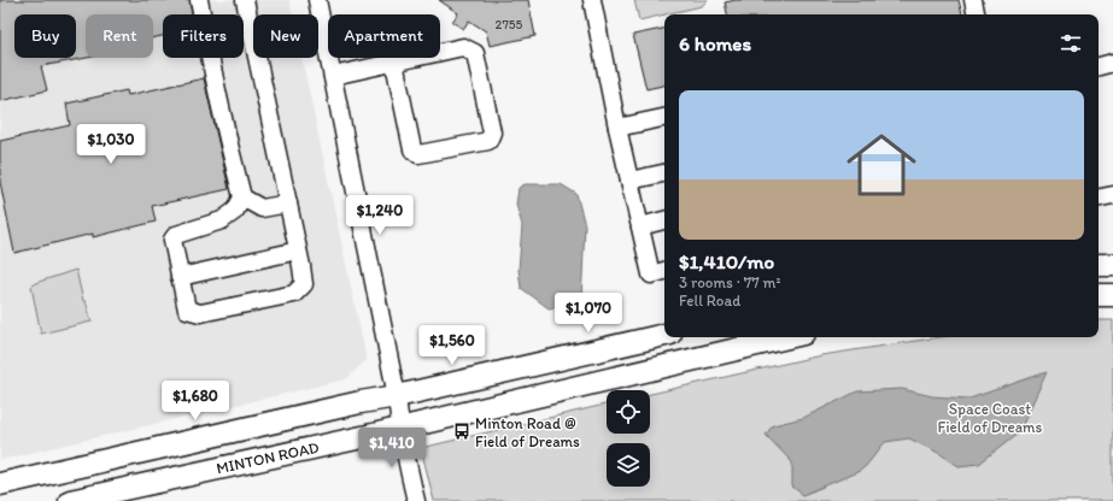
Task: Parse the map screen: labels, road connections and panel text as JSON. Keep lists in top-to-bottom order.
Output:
{
  "streets": {
    "main road": ["MINTON ROAD"]
  },
  "parks": ["Space Coast Field of Dreams"],
  "places": {
    "bus stop": ["Minton Road @ Field of Dreams"]
  },
  "house_numbers": ["2755"],
  "page": {
    "chip": [
      "Buy",
      "Rent",
      "Filters",
      "New",
      "Apartment"
    ],
    "heading": "6 homes",
    "list": [
      {
        "name": "$1,410/mo",
        "note": "3 rooms · 77 m² · Fell Road"
      }
    ],
    "price": [
      "$1,030",
      "$1,240",
      "$1,070",
      "$1,560",
      "$1,680",
      "$1,410"
    ]
  }
}
